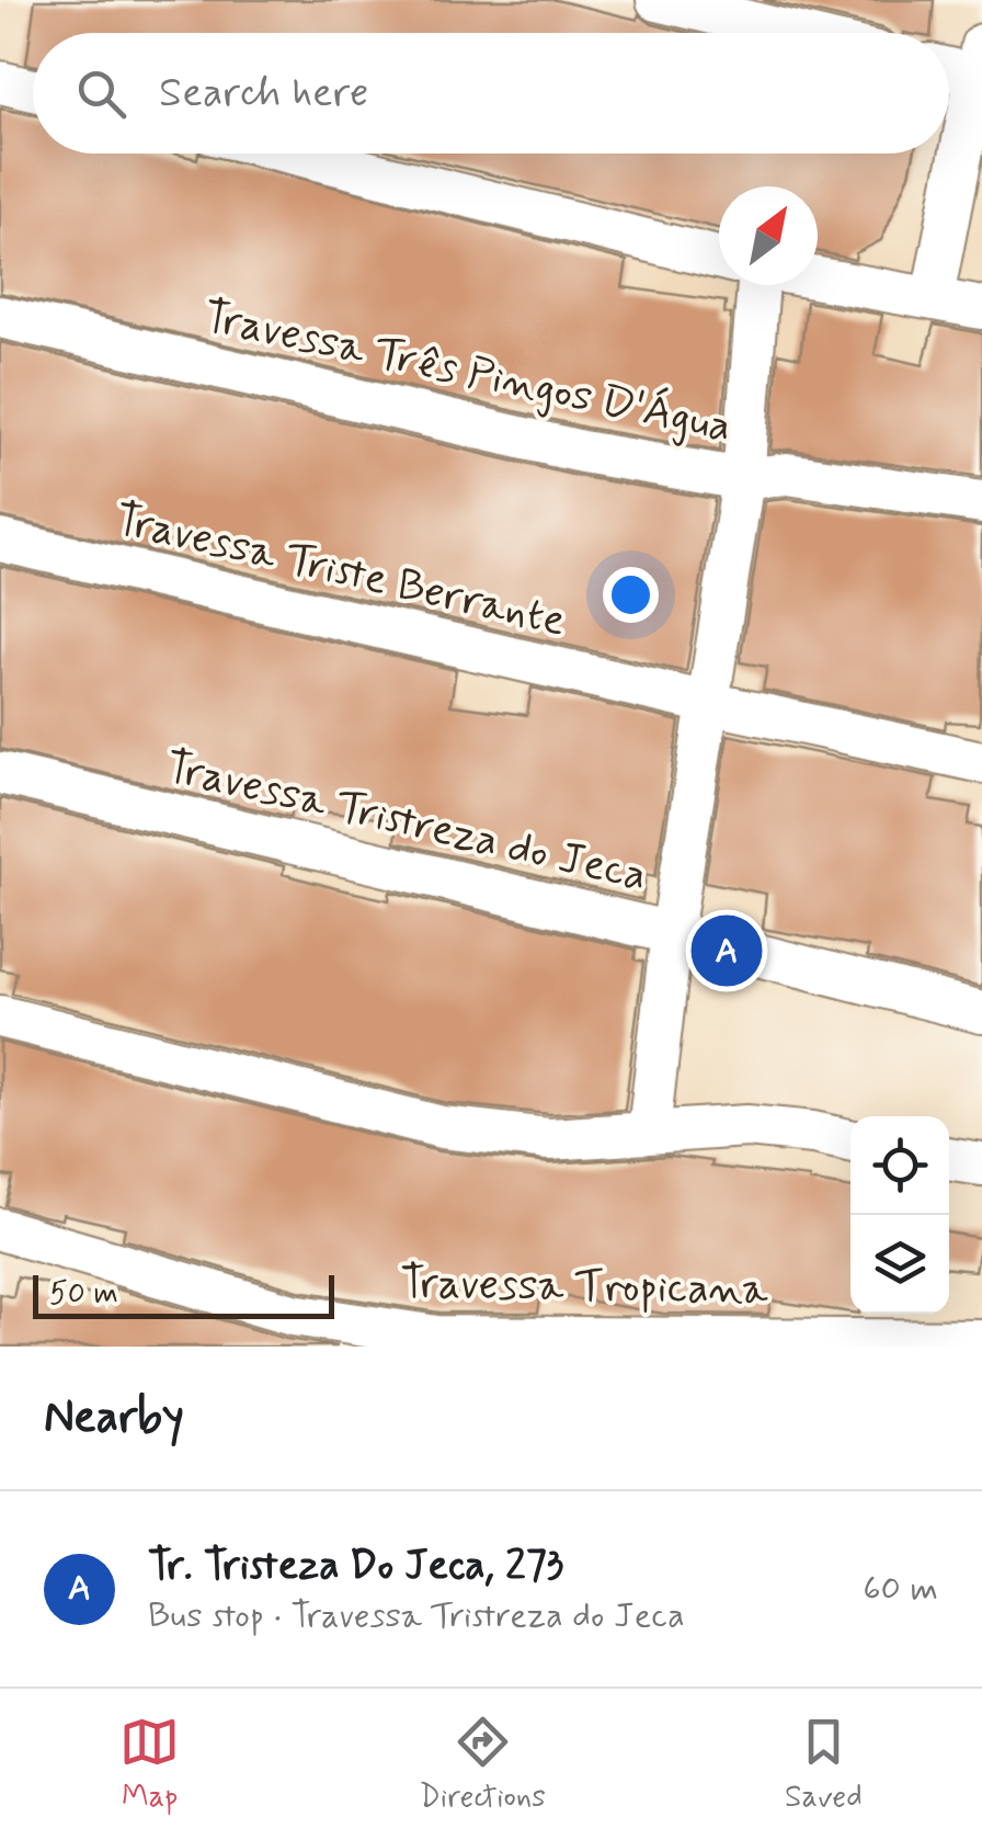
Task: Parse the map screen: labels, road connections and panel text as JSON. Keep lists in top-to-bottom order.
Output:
{
  "streets": {
    "street": [
      "Travessa Três Pingos D'Água",
      "Travessa Triste Berrante",
      "Travessa Tristreza do Jeca",
      "Travessa Tropicana"
    ]
  },
  "scale_bar": "50 m",
  "north": "top right",
  "page": {
    "search": "Search here",
    "pins": "A",
    "scale": "50 m",
    "heading": "Nearby",
    "list": [
      {
        "mark": "A",
        "name": "Tr. Tristeza Do Jeca, 273",
        "note": "Bus stop · Travessa Tristreza do Jeca",
        "value": "60 m"
      }
    ],
    "nav": ["Map", "Directions", "Saved"]
  }
}
